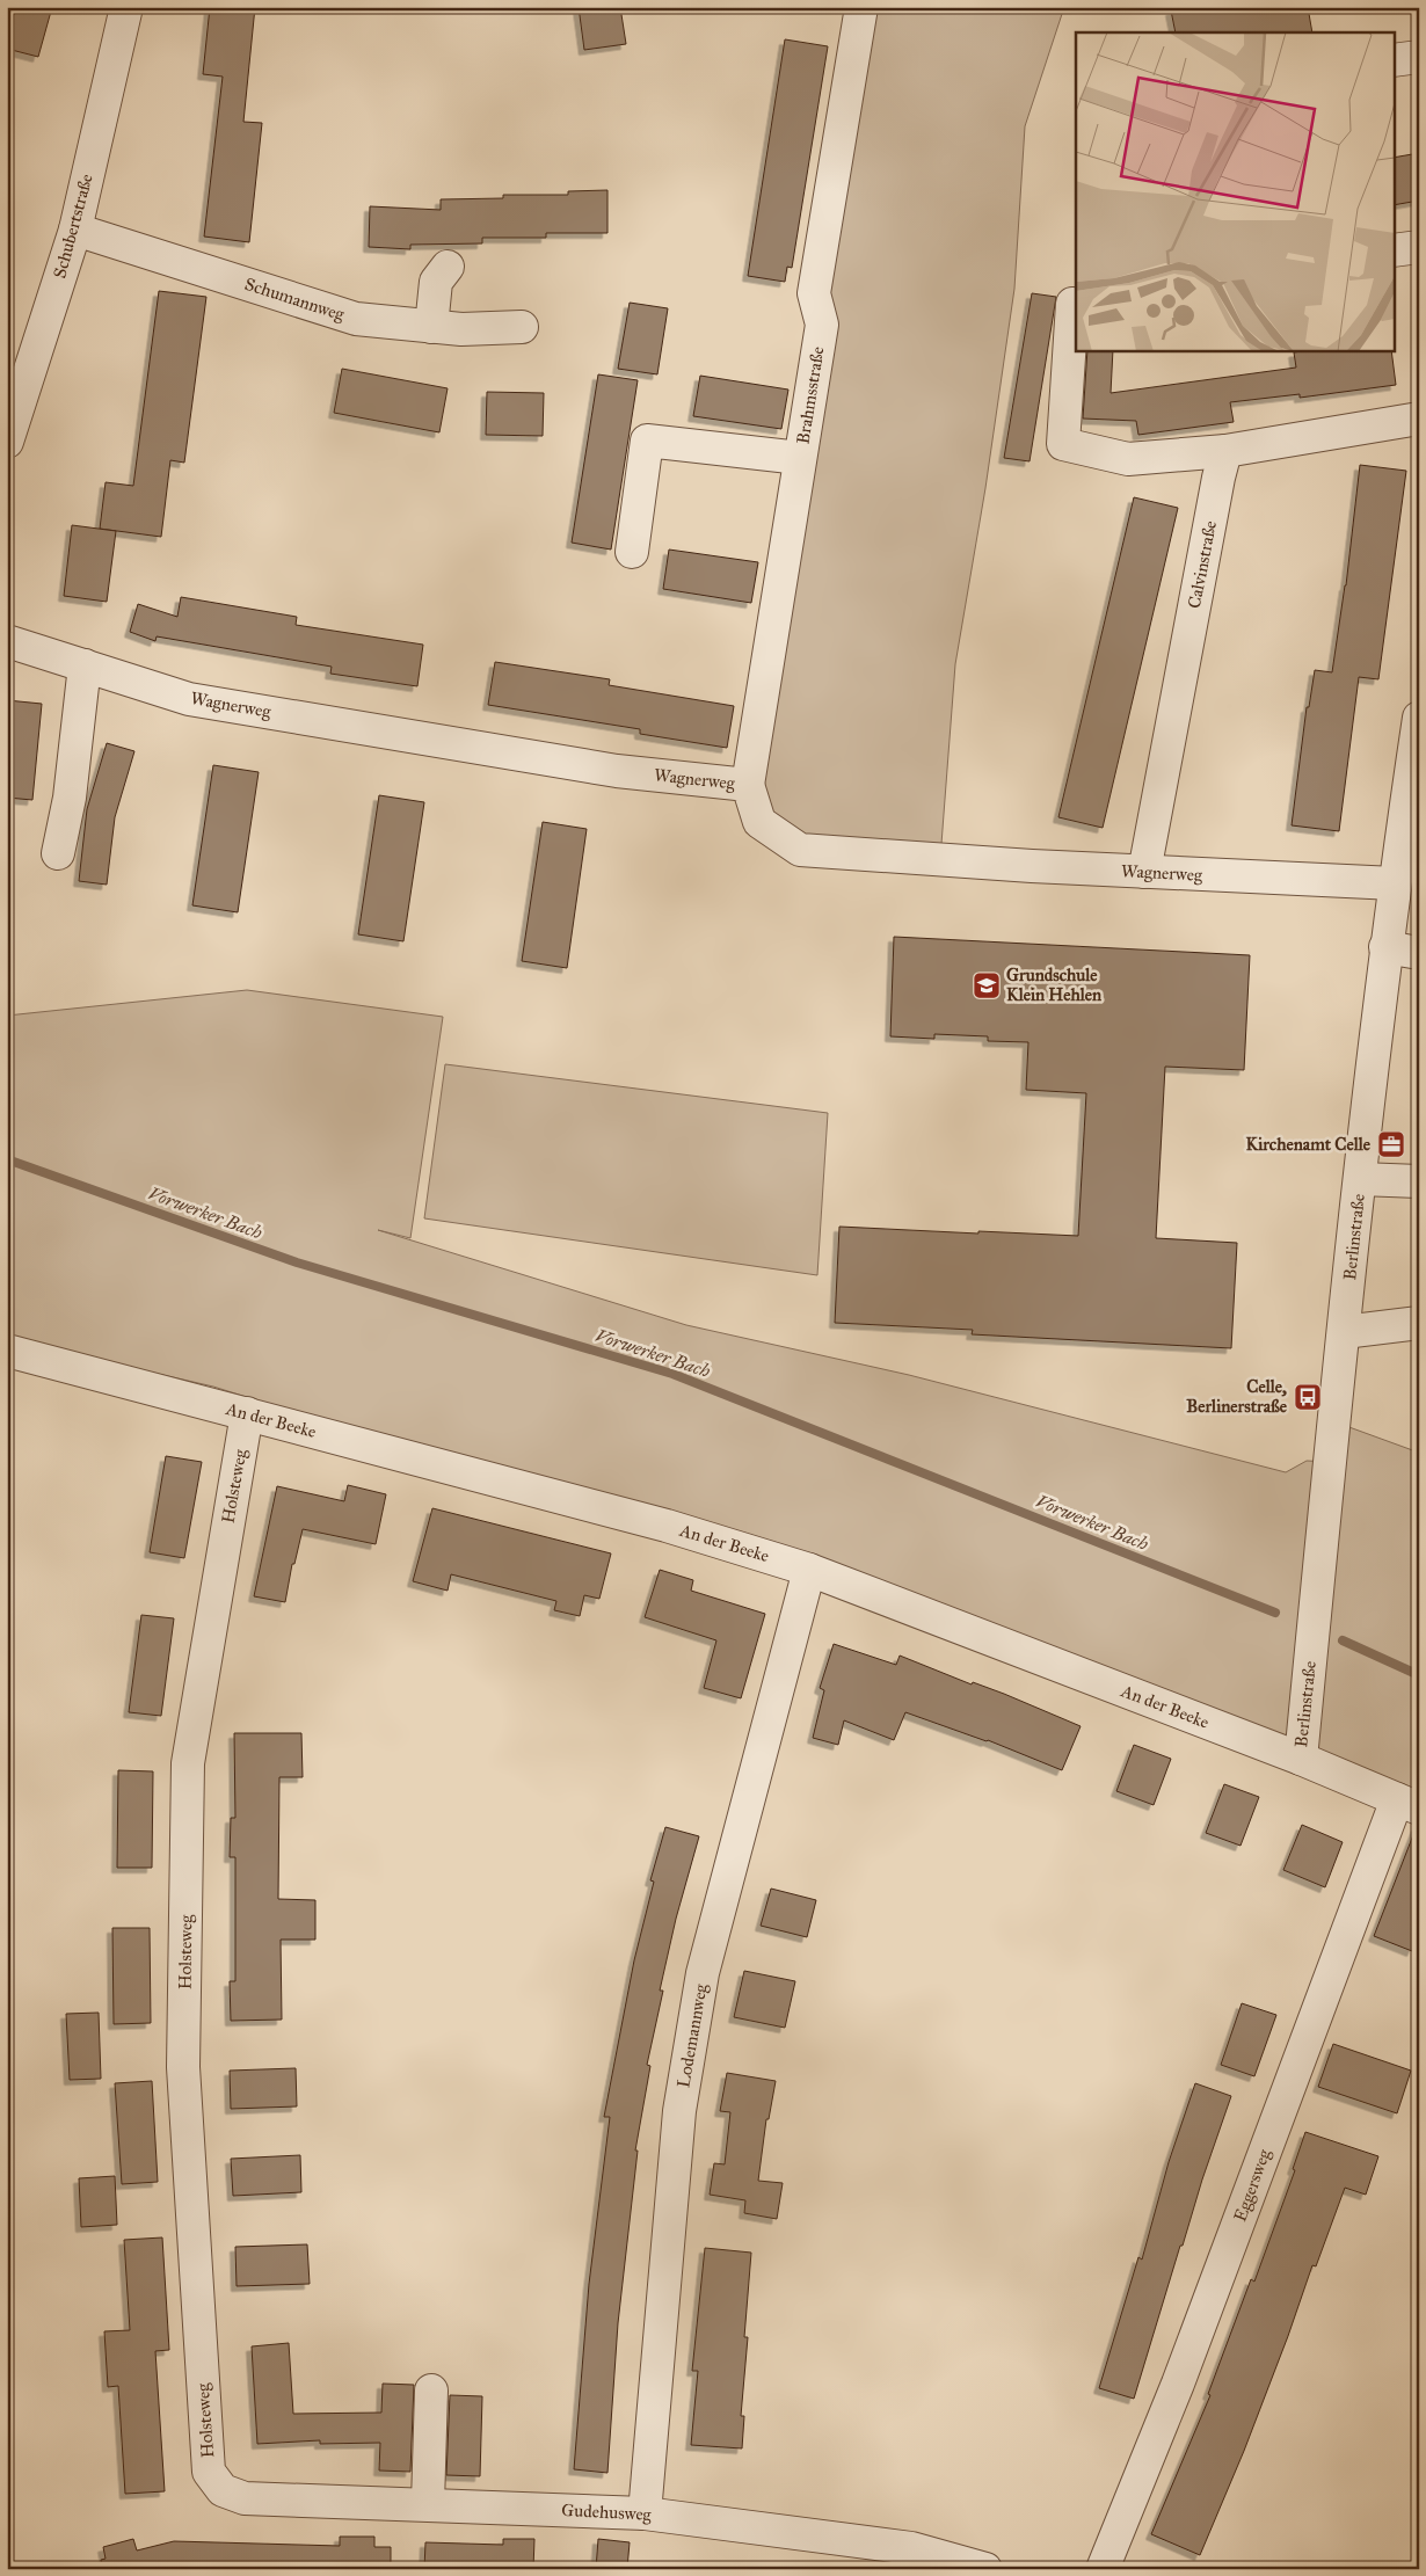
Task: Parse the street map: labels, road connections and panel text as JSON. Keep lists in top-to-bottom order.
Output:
{
  "streets": {
    "street": [
      "Schubertstraße",
      "Schumannweg",
      "Brahmsstraße",
      "Calvinstraße",
      "Wagnerweg",
      "Berlinstraße",
      "An der Beeke",
      "Holsteweg",
      "Lodemannweg",
      "Eggersweg",
      "Gudehusweg"
    ]
  },
  "crossings": [
    ["Schubertstraße", "Schumannweg"],
    ["Brahmsstraße", "Wagnerweg"],
    ["Calvinstraße", "Wagnerweg"],
    ["Wagnerweg", "Berlinstraße"],
    ["Berlinstraße", "An der Beeke"],
    ["An der Beeke", "Holsteweg"],
    ["An der Beeke", "Lodemannweg"],
    ["An der Beeke", "Eggersweg"],
    ["Holsteweg", "Gudehusweg"],
    ["Lodemannweg", "Gudehusweg"]
  ],
  "water": ["Vorwerker Bach"],
  "places": {
    "school or university": ["Grundschule Klein Hehlen"],
    "office": ["Kirchenamt Celle"],
    "bus stop": ["Celle, Berlinerstraße"]
  }
}
